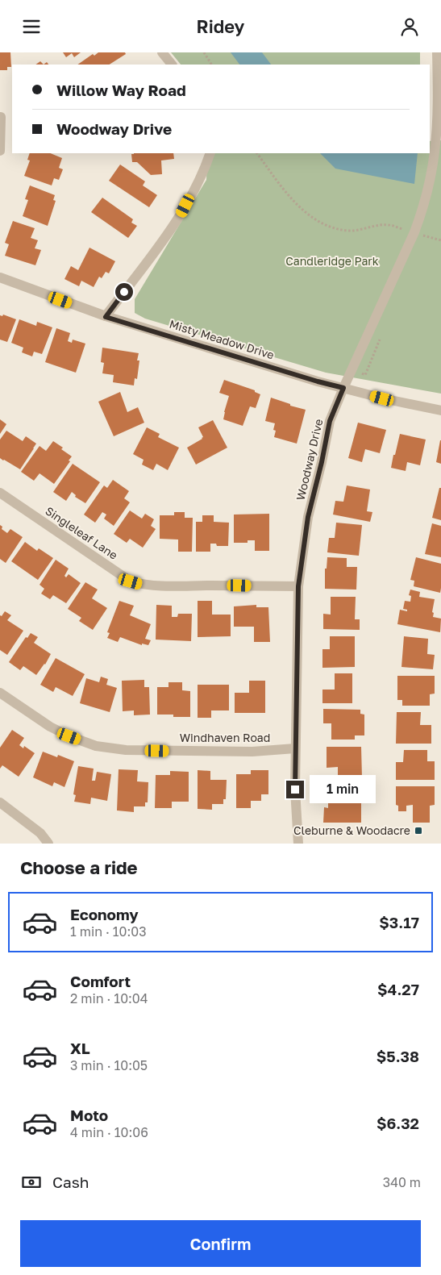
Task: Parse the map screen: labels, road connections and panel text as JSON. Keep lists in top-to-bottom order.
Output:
{
  "streets": {
    "street": [
      "Misty Meadow Drive",
      "Woodway Drive",
      "Singleleaf Lane",
      "Windhaven Road"
    ]
  },
  "crossings": [
    ["Misty Meadow Drive", "Woodway Drive"],
    ["Woodway Drive", "Singleleaf Lane"],
    ["Woodway Drive", "Windhaven Road"]
  ],
  "parks": ["Candleridge Park"],
  "places": {
    "transit": ["Cleburne & Woodacre"]
  },
  "page": {
    "header": "Ridey",
    "banner": ["Willow Way Road", "Woodway Drive"],
    "bubble": "1 min",
    "heading": "Choose a ride",
    "list": [
      {
        "name": "Economy",
        "note": "1 min · 10:03",
        "value": "$3.17"
      },
      {
        "name": "Comfort",
        "note": "2 min · 10:04",
        "value": "$4.27"
      },
      {
        "name": "XL",
        "note": "3 min · 10:05",
        "value": "$5.38"
      },
      {
        "name": "Moto",
        "note": "4 min · 10:06",
        "value": "$6.32"
      }
    ],
    "pay": ["Cash", "340 m"],
    "buttons": "Confirm"
  }
}
